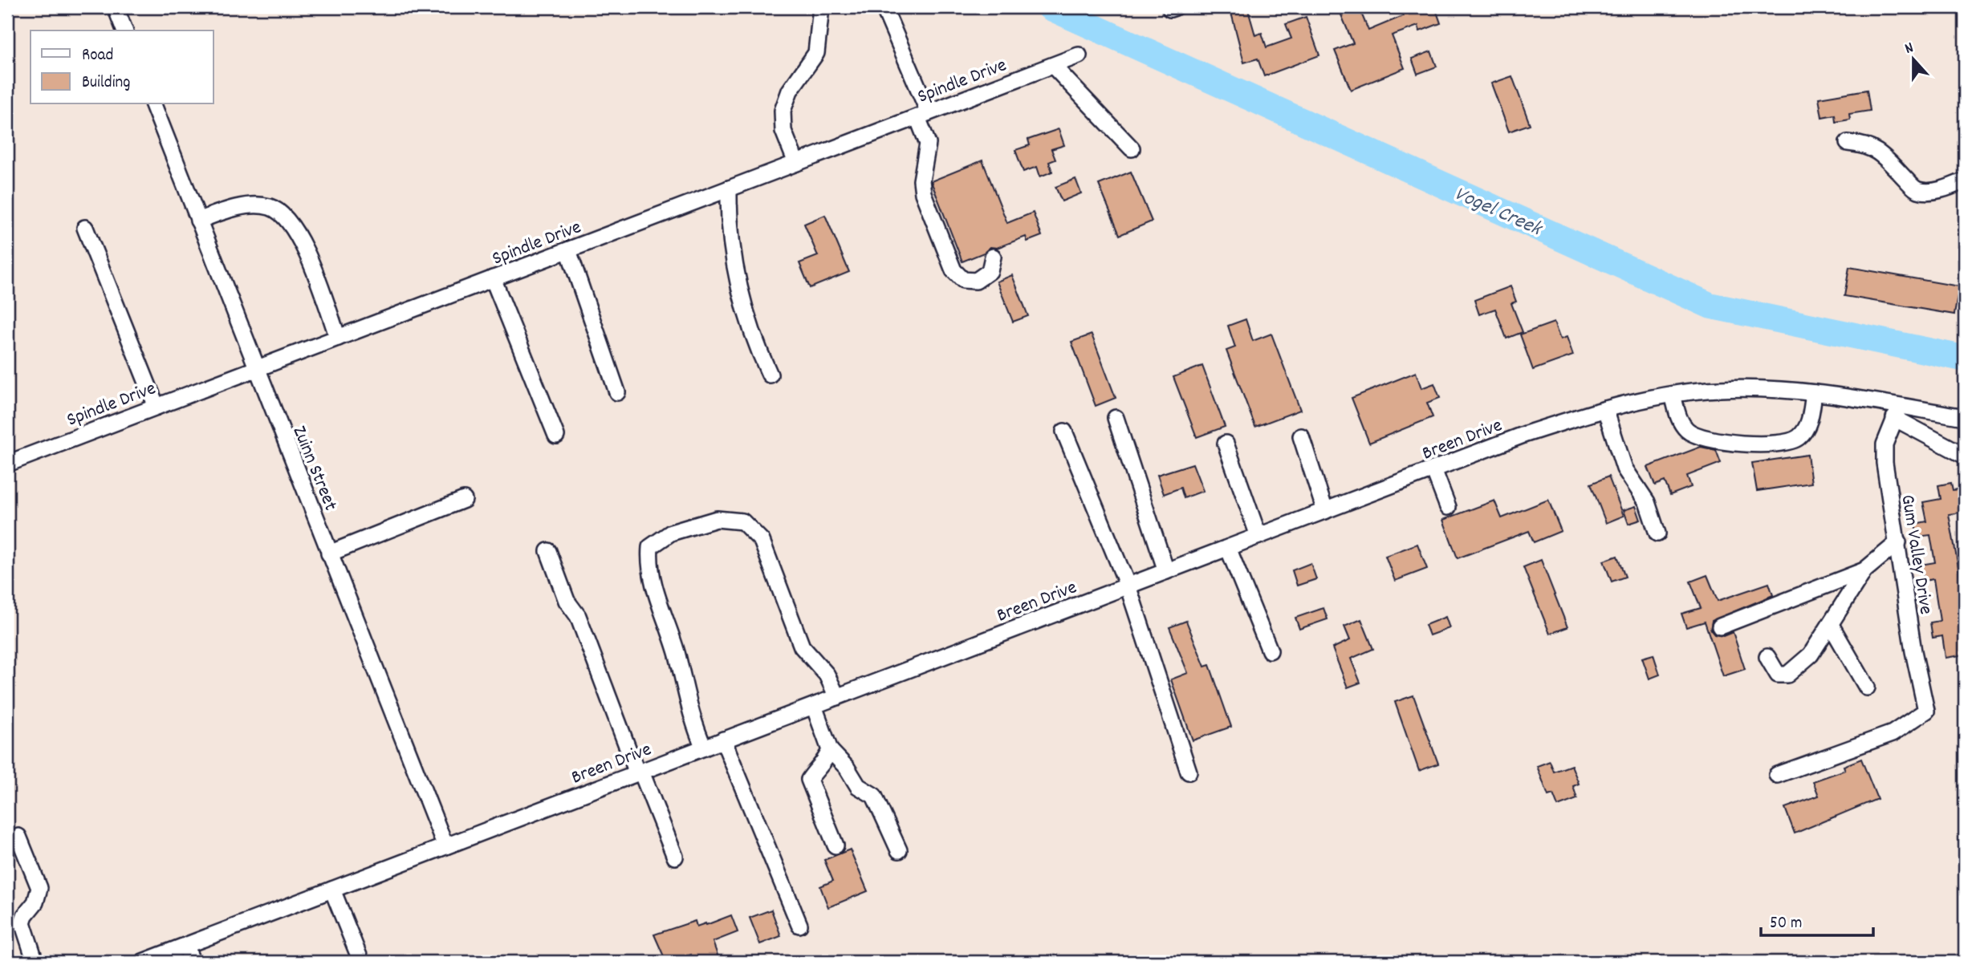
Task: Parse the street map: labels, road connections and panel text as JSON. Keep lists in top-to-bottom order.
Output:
{
  "streets": {
    "street": [
      "Spindle Drive",
      "Breen Drive",
      "Zuinn Street",
      "Gum Valley Drive"
    ]
  },
  "crossings": [
    ["Spindle Drive", "Zuinn Street"],
    ["Breen Drive", "Zuinn Street"],
    ["Breen Drive", "Gum Valley Drive"]
  ],
  "water": ["Vogel Creek"],
  "legend": ["Road", "Building"],
  "scale_bar": "50 m",
  "north": "top"
}
